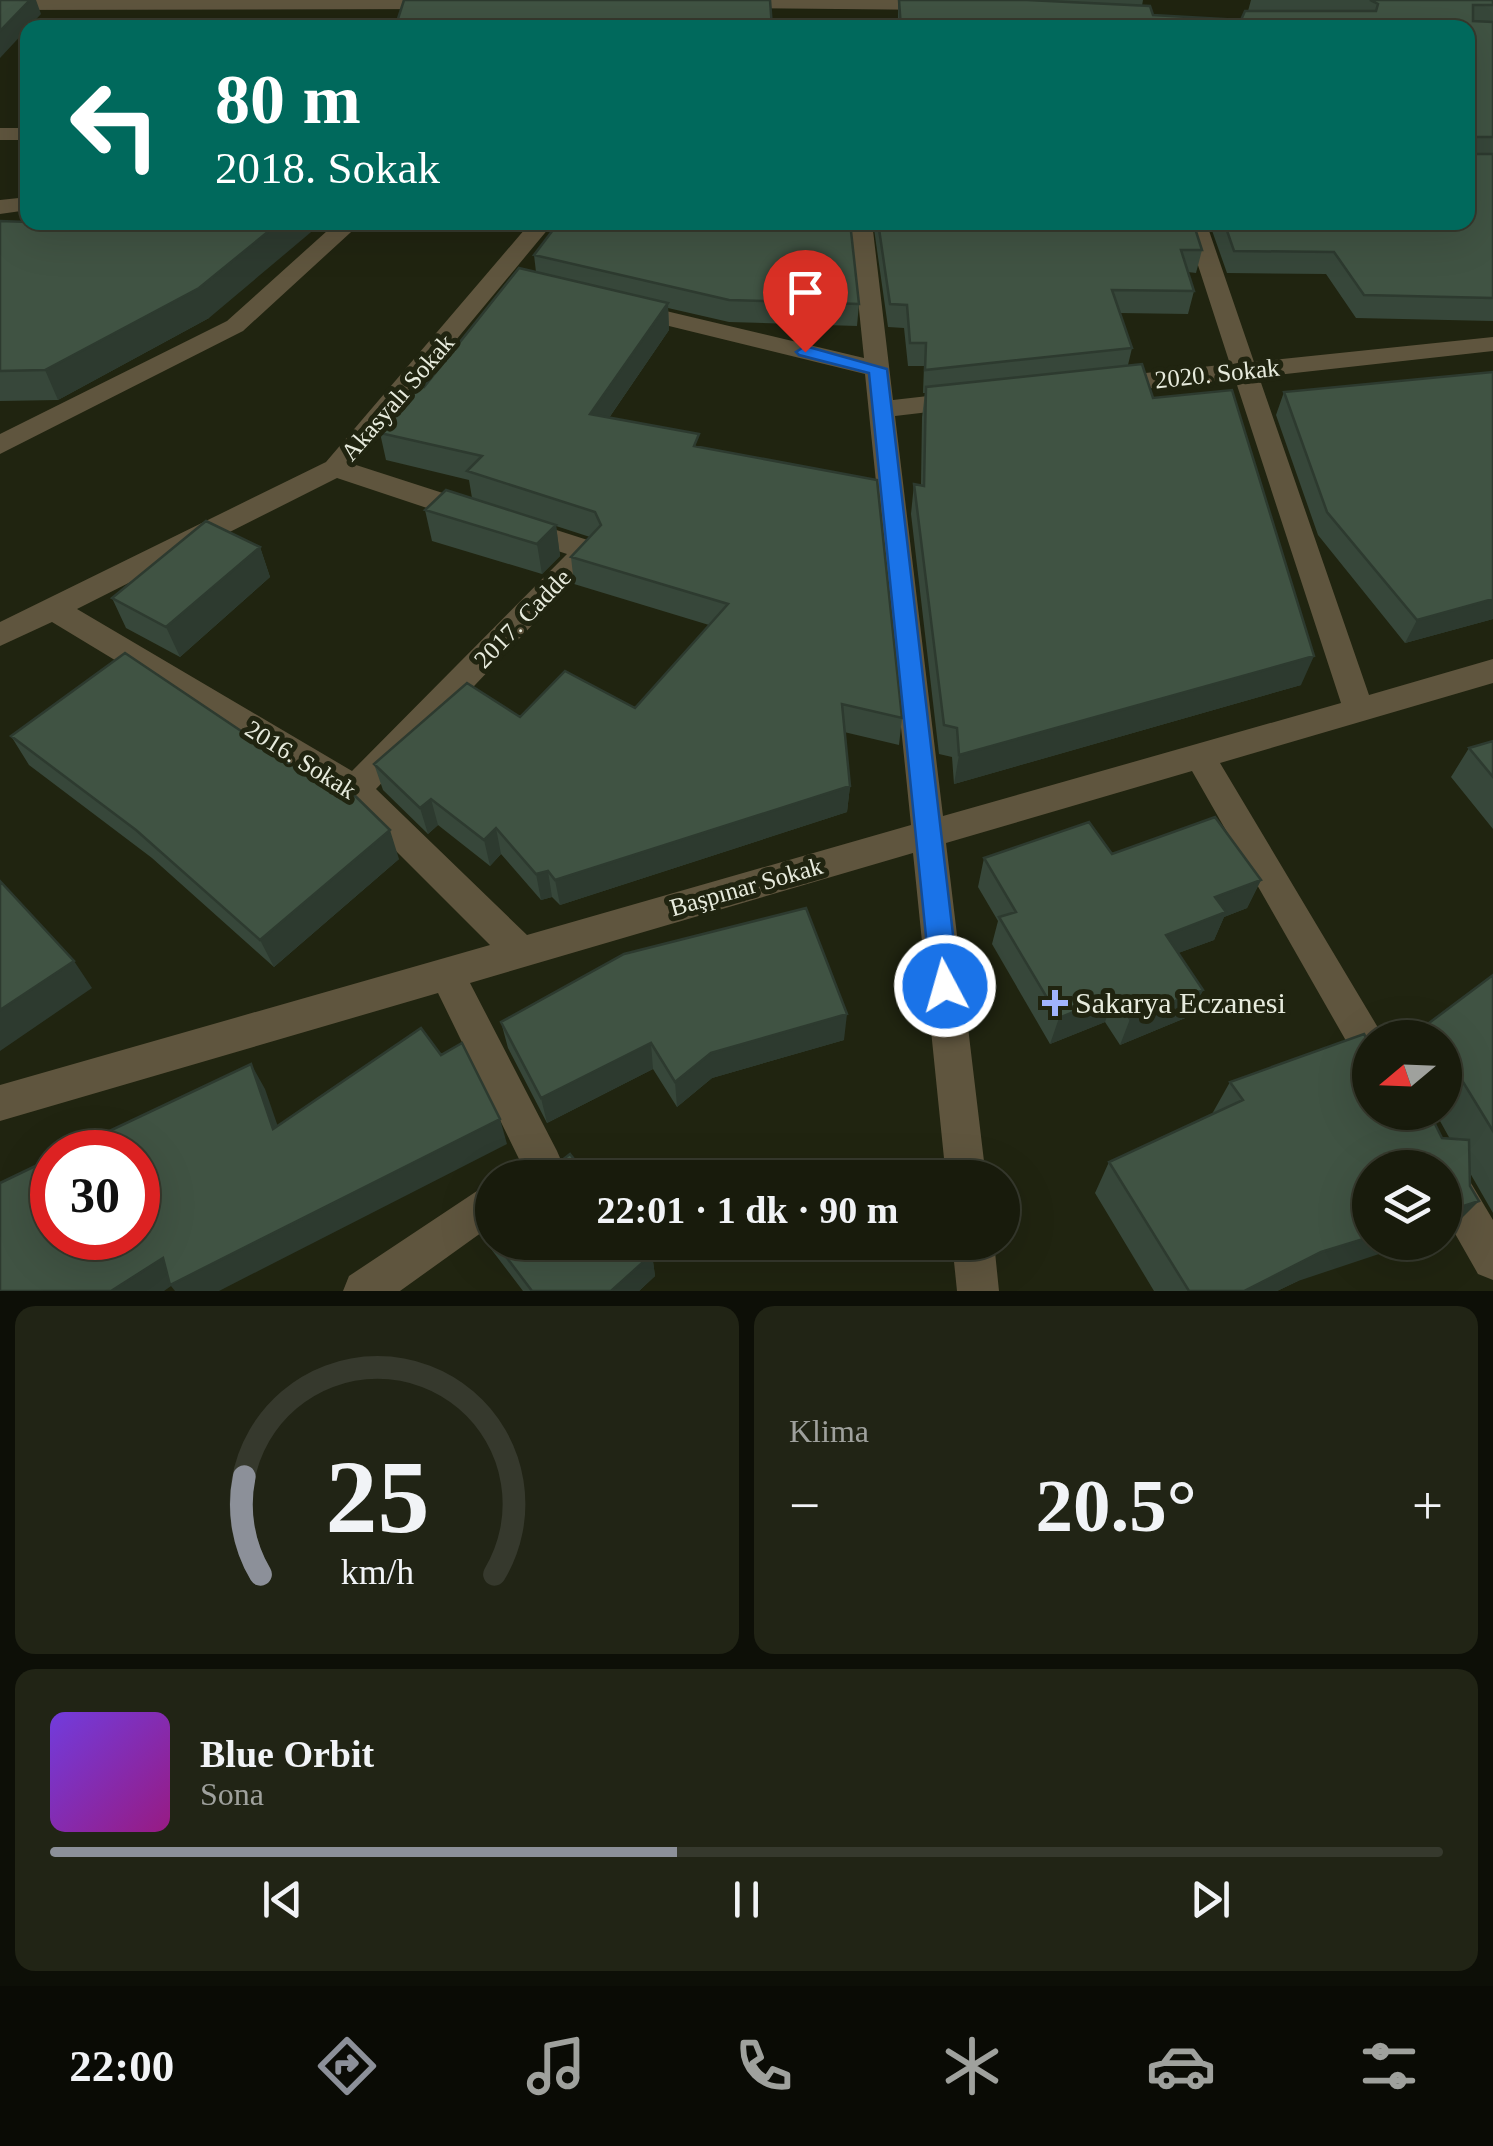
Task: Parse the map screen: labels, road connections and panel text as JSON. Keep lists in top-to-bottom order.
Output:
{
  "streets": {
    "street": [
      "2020. Sokak",
      "Akasyalı Sokak",
      "2017. Cadde",
      "2016. Sokak",
      "Başpınar Sokak"
    ]
  },
  "crossings": [
    ["Akasyalı Sokak", "2017. Cadde"],
    ["Akasyalı Sokak", "2016. Sokak"],
    ["2017. Cadde", "2016. Sokak"],
    ["2016. Sokak", "Başpınar Sokak"]
  ],
  "places": {
    "health": ["Sakarya Eczanesi"]
  },
  "north": "left",
  "page": {
    "turn": ["80 m", "2018. Sokak"],
    "limit": "30",
    "trip": "22:01 · 1 dk · 90 m",
    "tile": "Klima",
    "heat": ["−", "20.5°", "+"],
    "song": ["Blue Orbit", "Sona"],
    "tabs": "22:00",
    "gauge": ["25", "km/h"]
  }
}
